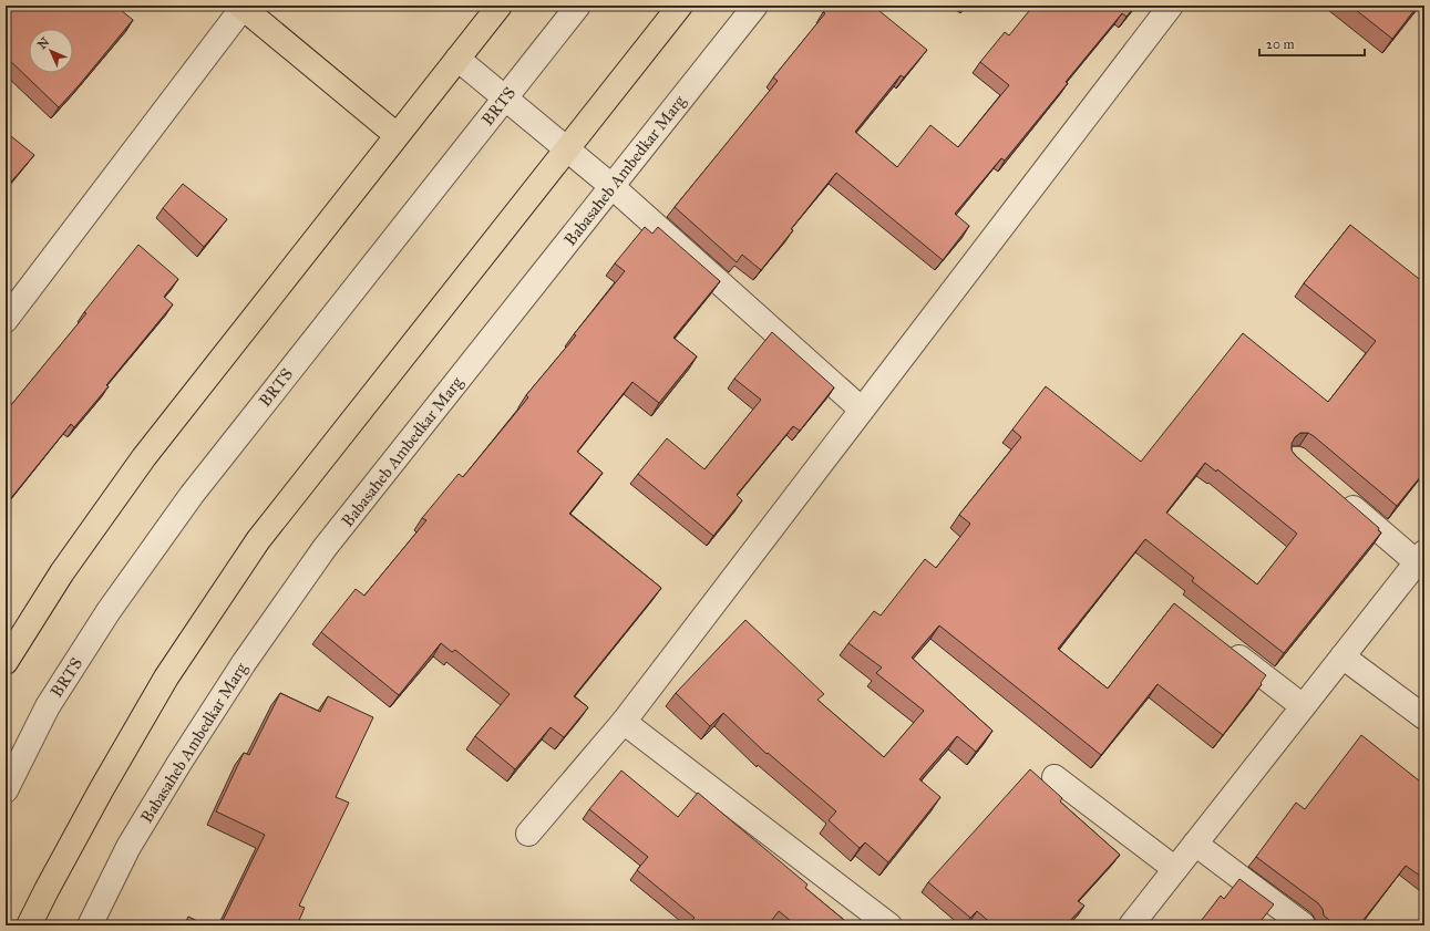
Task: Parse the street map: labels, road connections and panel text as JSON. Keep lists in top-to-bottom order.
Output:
{
  "streets": {
    "street": ["BRTS", "Babasaheb Ambedkar Marg"]
  },
  "scale_bar": "20 m",
  "north": "top left"
}
